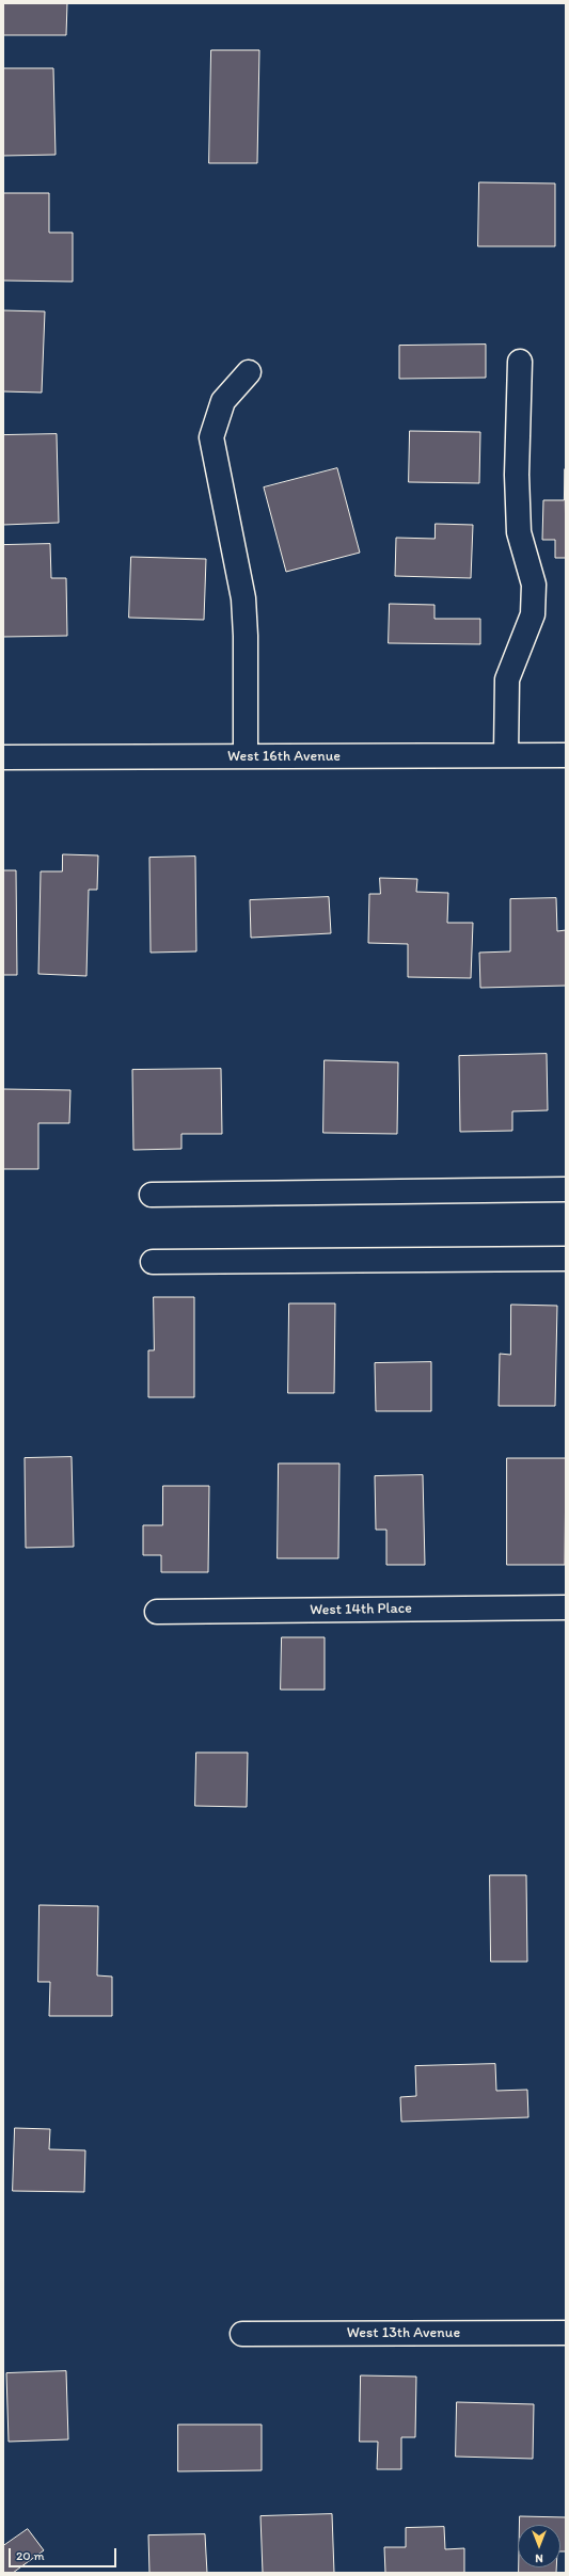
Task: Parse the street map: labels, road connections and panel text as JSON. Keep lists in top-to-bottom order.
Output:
{
  "streets": {
    "street": ["West 16th Avenue", "West 14th Place", "West 13th Avenue"]
  },
  "scale_bar": "20 m",
  "north": "bottom"
}
